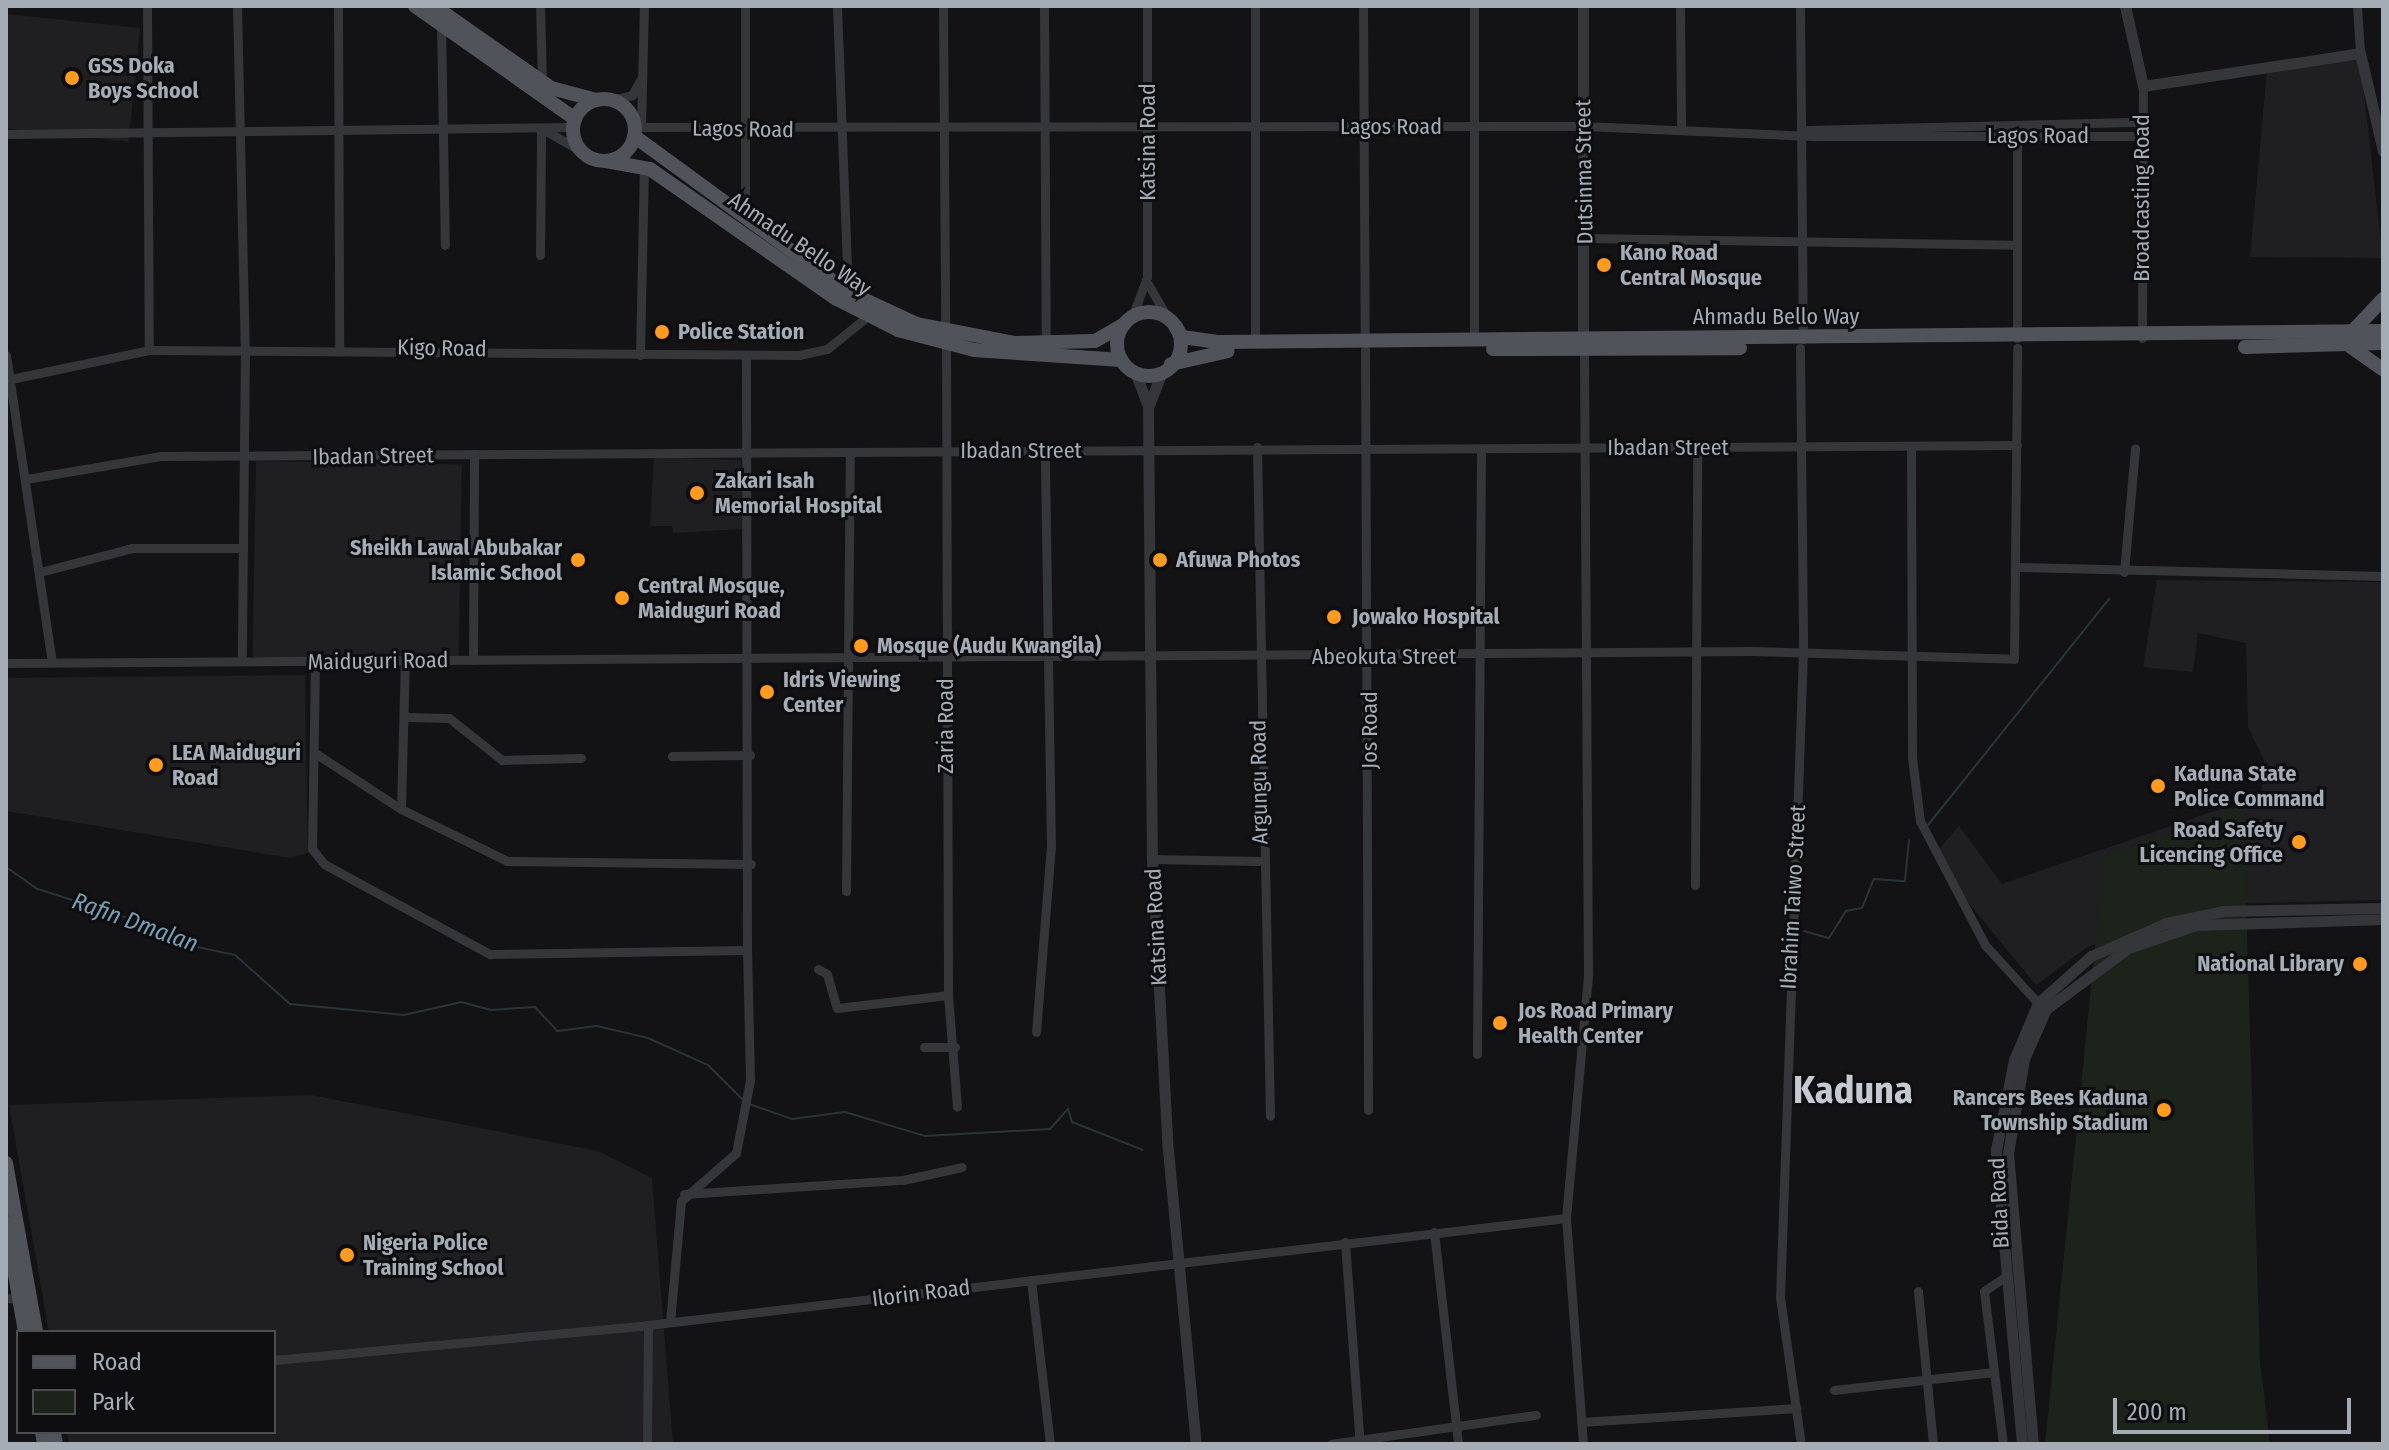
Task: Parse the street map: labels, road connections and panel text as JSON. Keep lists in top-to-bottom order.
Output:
{
  "streets": {
    "main road": ["Ahmadu Bello Way"],
    "street": [
      "Lagos Road",
      "Katsina Road",
      "Dutsinma Street",
      "Broadcasting Road",
      "Kigo Road",
      "Ibadan Street",
      "Abeokuta Street",
      "Maiduguri Road",
      "Zaria Road",
      "Jos Road",
      "Argungu Road",
      "Ibrahim Taiwo Street",
      "Bida Road",
      "Ilorin Road"
    ]
  },
  "crossings": [
    ["Lagos Road", "Katsina Road"],
    ["Lagos Road", "Dutsinma Street"],
    ["Lagos Road", "Broadcasting Road"],
    ["Lagos Road", "Ahmadu Bello Way"],
    ["Lagos Road", "Zaria Road"],
    ["Lagos Road", "Jos Road"],
    ["Lagos Road", "Ibrahim Taiwo Street"],
    ["Katsina Road", "Ahmadu Bello Way"],
    ["Katsina Road", "Ibadan Street"],
    ["Katsina Road", "Abeokuta Street"],
    ["Katsina Road", "Ilorin Road"],
    ["Dutsinma Street", "Ahmadu Bello Way"],
    ["Broadcasting Road", "Ahmadu Bello Way"],
    ["Ahmadu Bello Way", "Kigo Road"],
    ["Ahmadu Bello Way", "Zaria Road"],
    ["Ahmadu Bello Way", "Jos Road"],
    ["Ahmadu Bello Way", "Ibrahim Taiwo Street"],
    ["Ibadan Street", "Zaria Road"],
    ["Ibadan Street", "Jos Road"],
    ["Ibadan Street", "Argungu Road"],
    ["Ibadan Street", "Ibrahim Taiwo Street"],
    ["Abeokuta Street", "Maiduguri Road"],
    ["Abeokuta Street", "Zaria Road"],
    ["Abeokuta Street", "Jos Road"],
    ["Abeokuta Street", "Argungu Road"],
    ["Abeokuta Street", "Ibrahim Taiwo Street"]
  ],
  "districts": ["Kaduna"],
  "water": ["Rafin Dmalan"],
  "places": [
    "GSS Doka Boys School",
    "Kano Road Central Mosque",
    "Police Station",
    "Zakari Isah Memorial Hospital",
    "Sheikh Lawal Abubakar Islamic School",
    "Afuwa Photos",
    "Central Mosque, Maiduguri Road",
    "Jowako Hospital",
    "Mosque (Audu Kwangila)",
    "Idris Viewing Center",
    "LEA Maiduguri Road",
    "Kaduna State Police Command",
    "Road Safety Licencing Office",
    "National Library",
    "Jos Road Primary Health Center",
    "Rancers Bees Kaduna Township Stadium",
    "Nigeria Police Training School"
  ],
  "legend": ["Road", "Park"],
  "scale_bar": "200 m"
}
